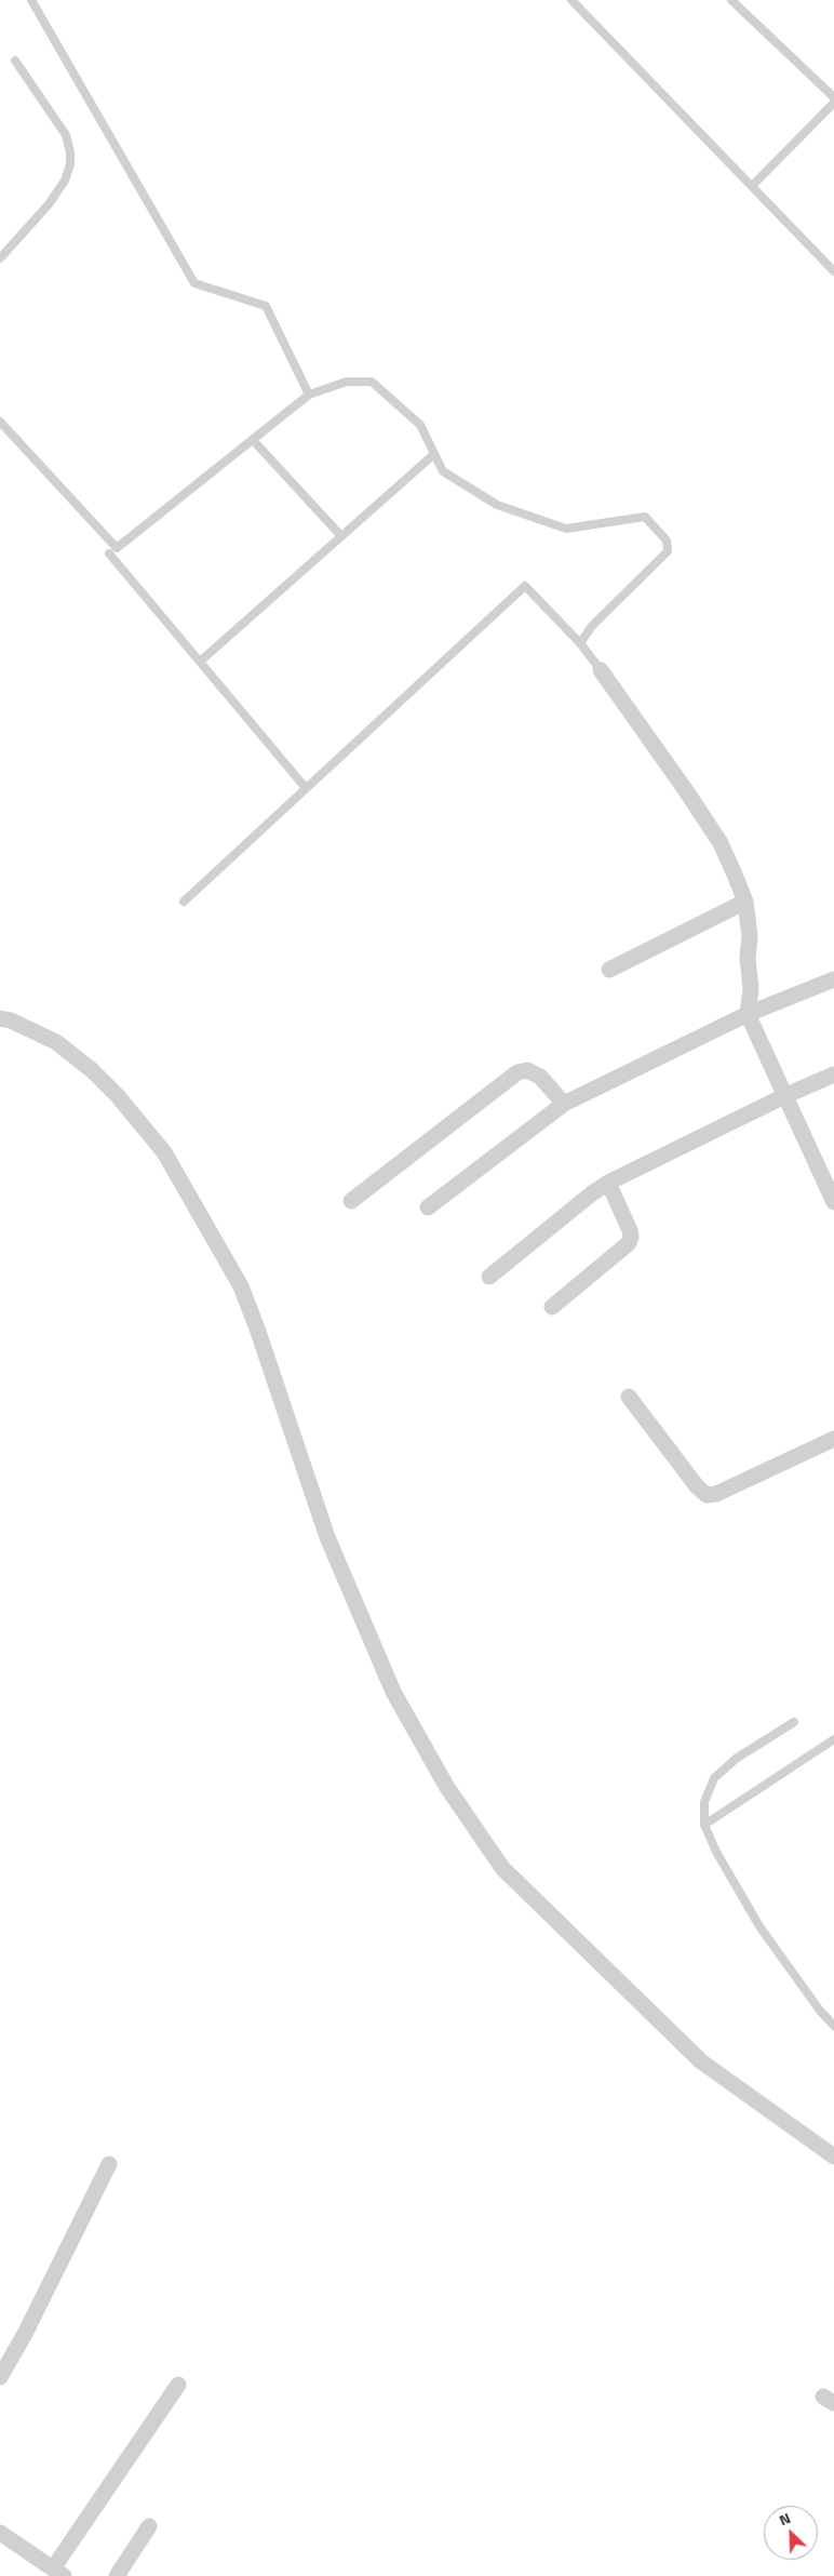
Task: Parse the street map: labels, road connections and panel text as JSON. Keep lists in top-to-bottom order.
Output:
{
  "north": "top left"
}
